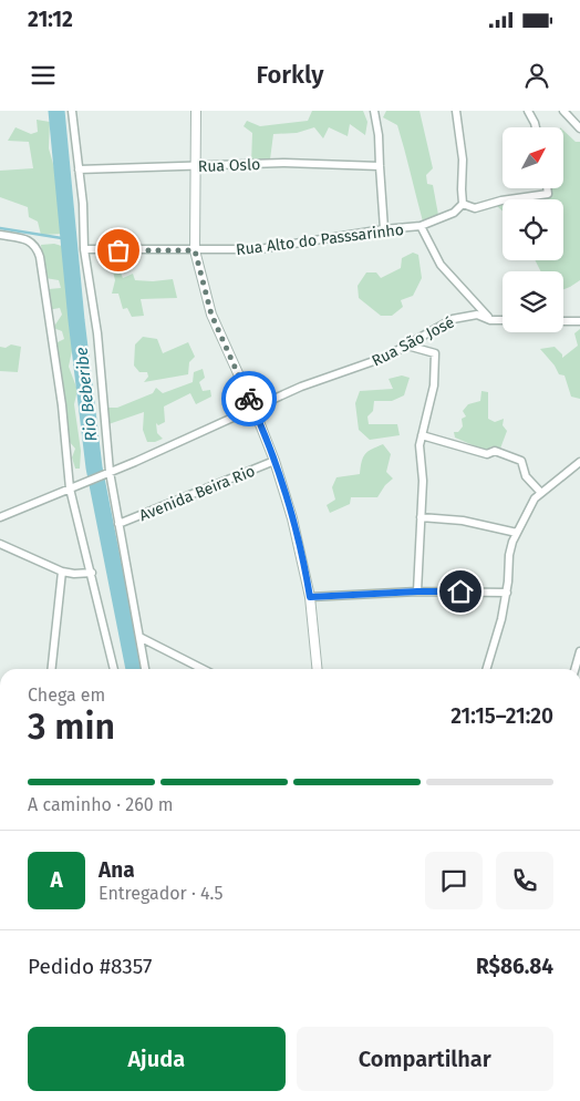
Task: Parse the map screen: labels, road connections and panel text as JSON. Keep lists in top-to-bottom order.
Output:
{
  "streets": {
    "street": [
      "Rua Oslo",
      "Rua Alto do Passsarinho",
      "Rua São José",
      "Avenida Beira Rio"
    ]
  },
  "crossings": [
    ["Rua Oslo", "Avenida Beira Rio"],
    ["Rua Alto do Passsarinho", "Avenida Beira Rio"],
    ["Rua São José", "Avenida Beira Rio"]
  ],
  "water": ["Rio Beberibe"],
  "north": "top right",
  "page": {
    "status": "21:12",
    "header": "Forkly",
    "heading": ["3 min", "Chega em", "21:15–21:20"],
    "panel": [
      "Ana",
      "Entregador · 4.5",
      "Pedido #8357",
      "R$86.84"
    ],
    "bar": "A caminho · 260 m",
    "round": "A",
    "buttons": ["Ajuda", "Compartilhar"]
  }
}
